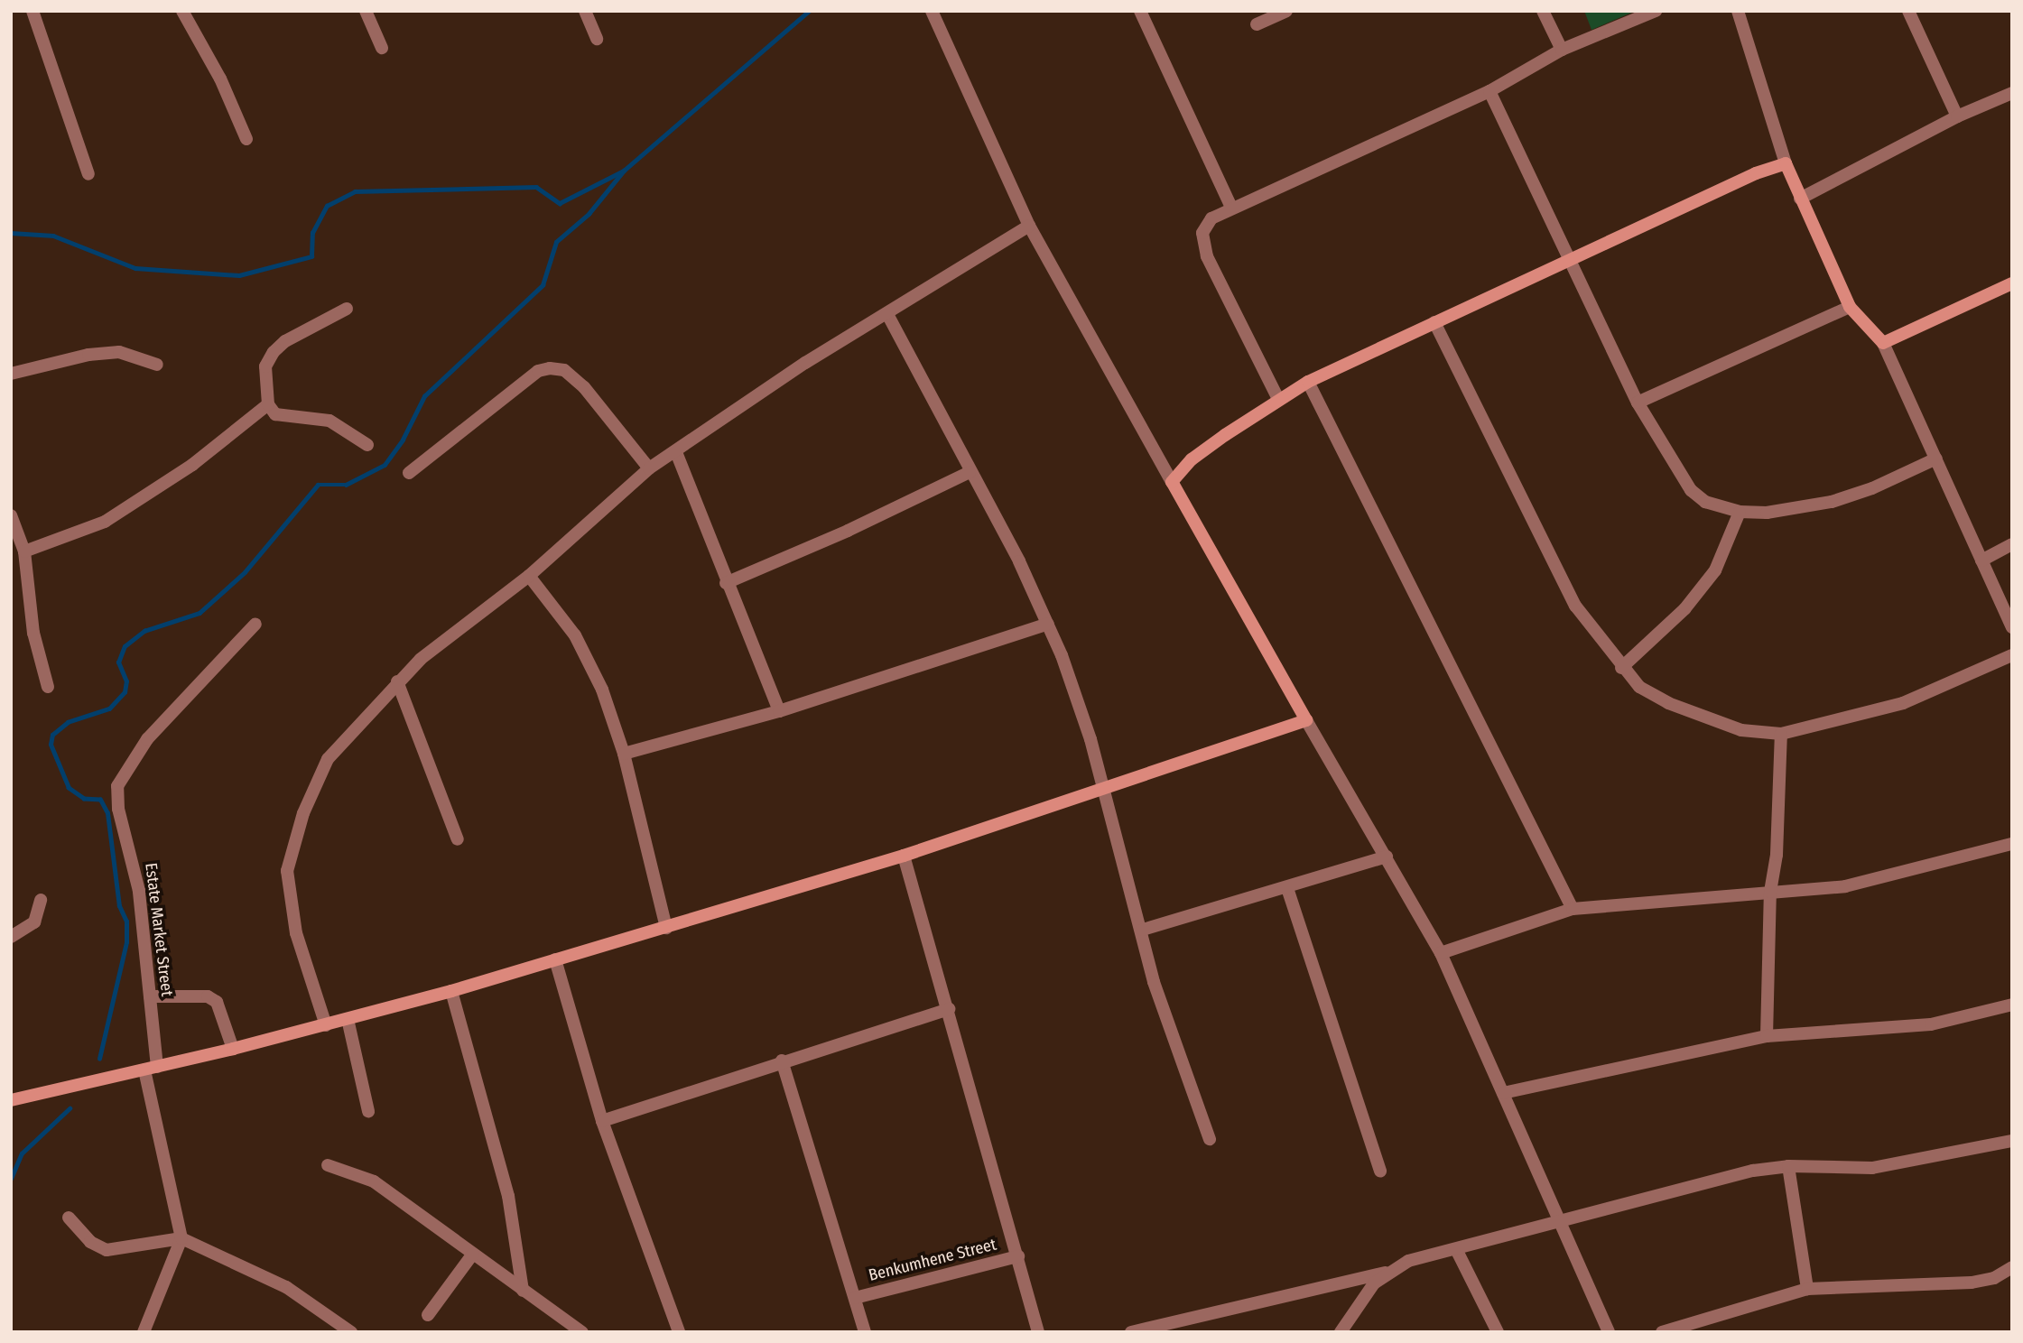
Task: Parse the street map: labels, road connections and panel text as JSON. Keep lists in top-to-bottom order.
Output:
{
  "streets": {
    "street": ["Estate Market Street", "Benkumhene Street"]
  }
}
